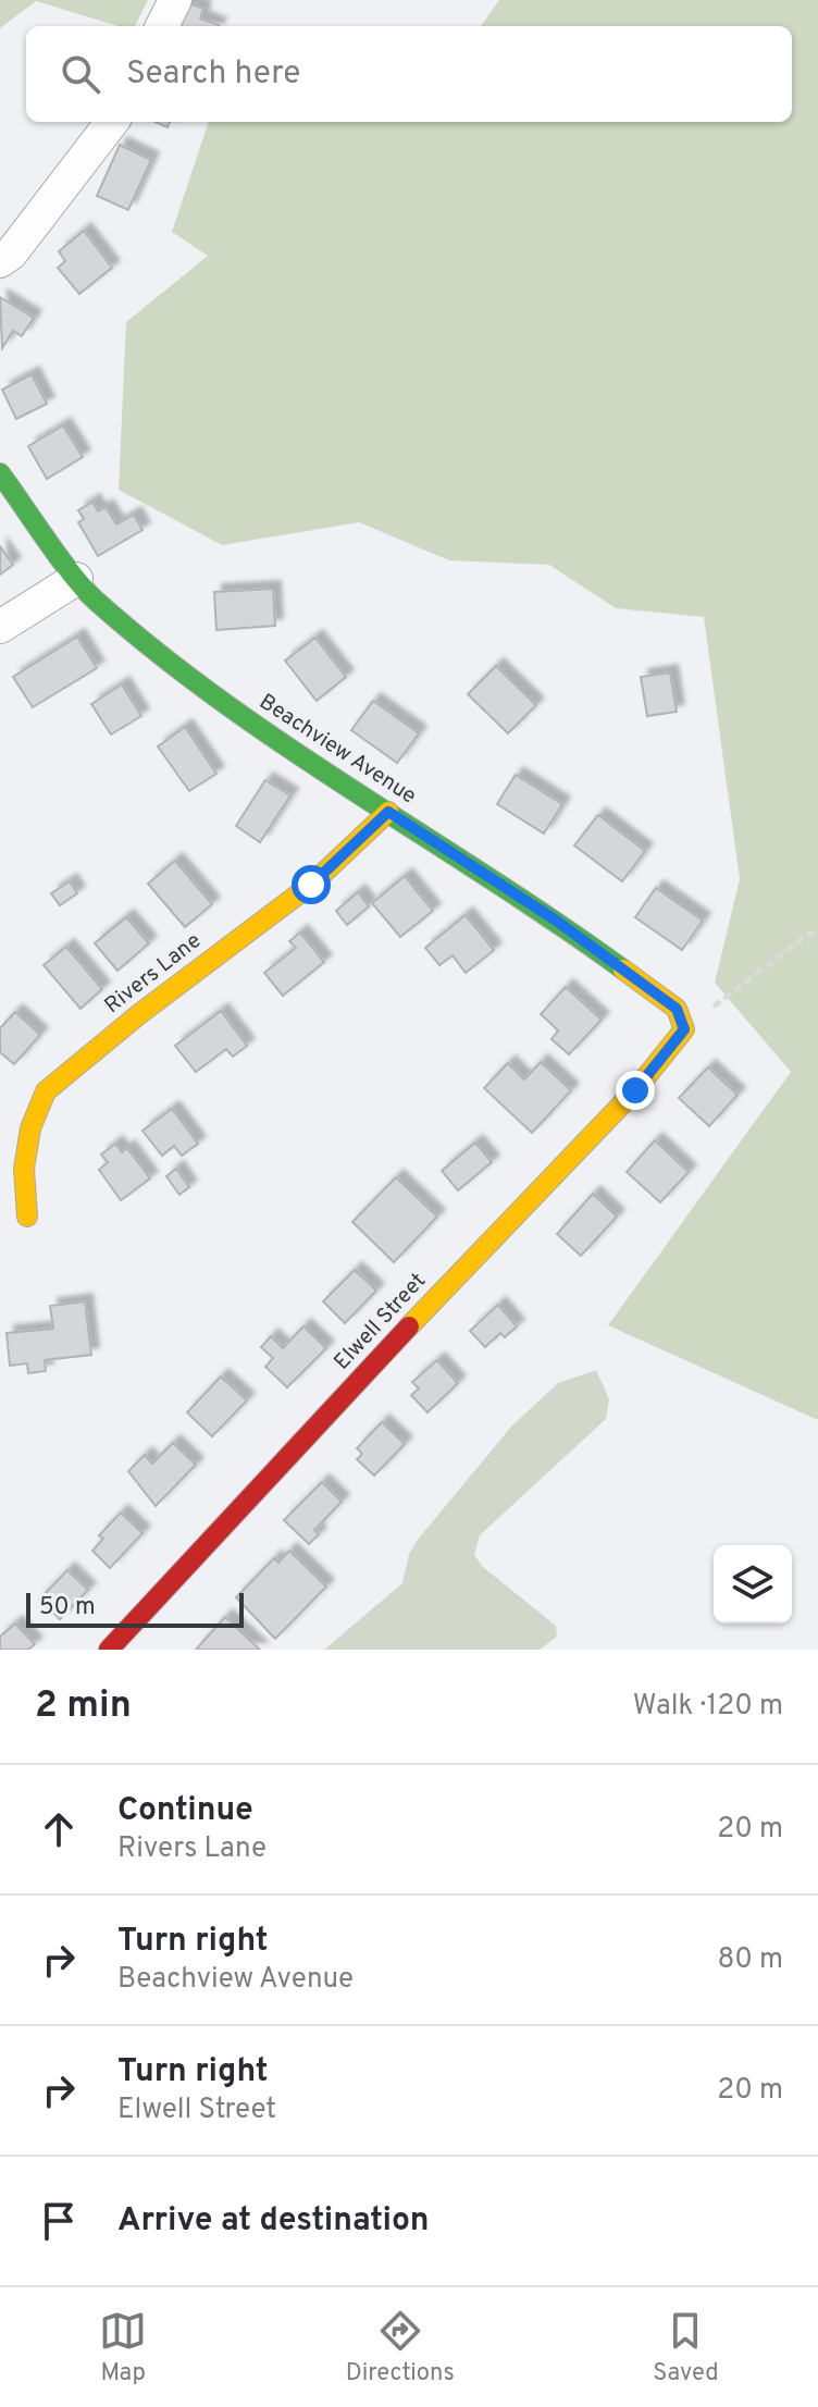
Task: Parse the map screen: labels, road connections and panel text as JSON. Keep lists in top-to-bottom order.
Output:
{
  "streets": {
    "street": ["Beachview Avenue", "Rivers Lane", "Elwell Street"]
  },
  "crossings": [
    ["Beachview Avenue", "Rivers Lane"],
    ["Beachview Avenue", "Elwell Street"]
  ],
  "scale_bar": "50 m",
  "page": {
    "search": "Search here",
    "scale": "50 m",
    "heading": ["2 min", "Walk · 120 m"],
    "list": [
      ["Continue", "Rivers Lane", "20 m"],
      ["Turn right", "Beachview Avenue", "80 m"],
      ["Turn right", "Elwell Street", "20 m"],
      "Arrive at destination"
    ],
    "nav": ["Map", "Directions", "Saved"]
  }
}
